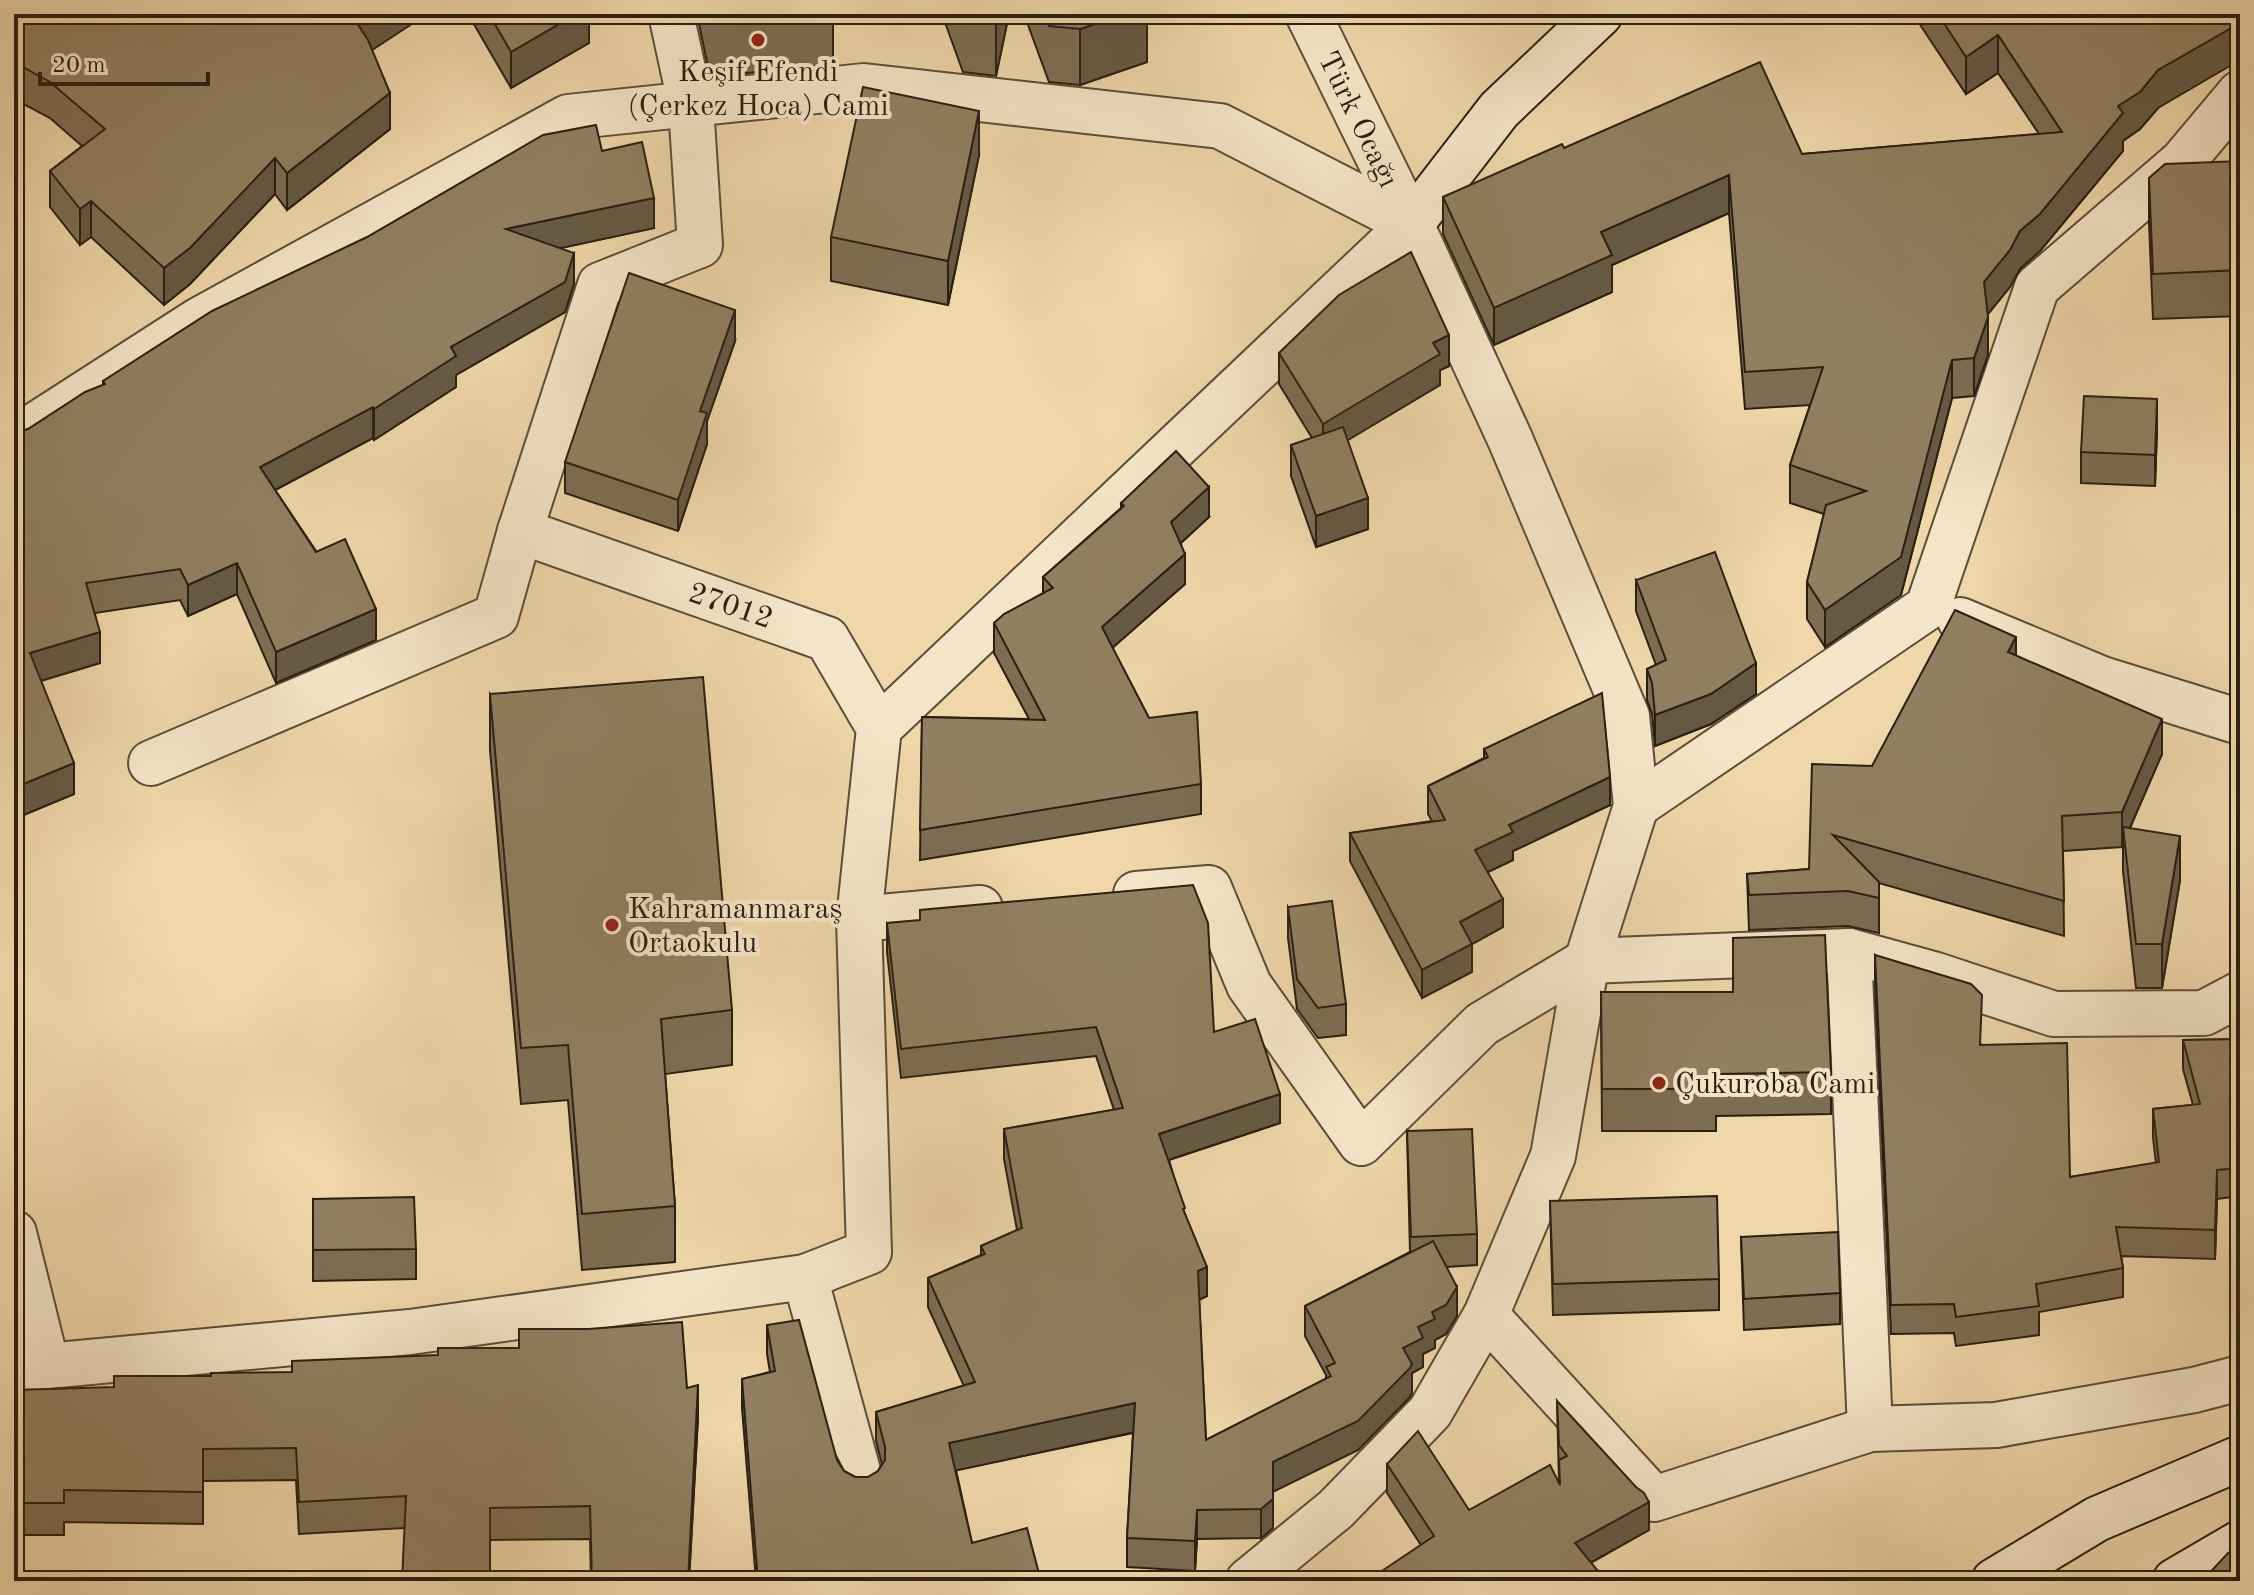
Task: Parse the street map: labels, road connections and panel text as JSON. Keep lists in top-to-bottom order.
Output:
{
  "streets": {
    "street": ["Türk Ocağı", "27012"]
  },
  "places": ["Keşif Efendi (Çerkez Hoca) Cami", "Kahramanmaraş Ortaokulu", "Çukuroba Cami"],
  "scale_bar": "20 m"
}
